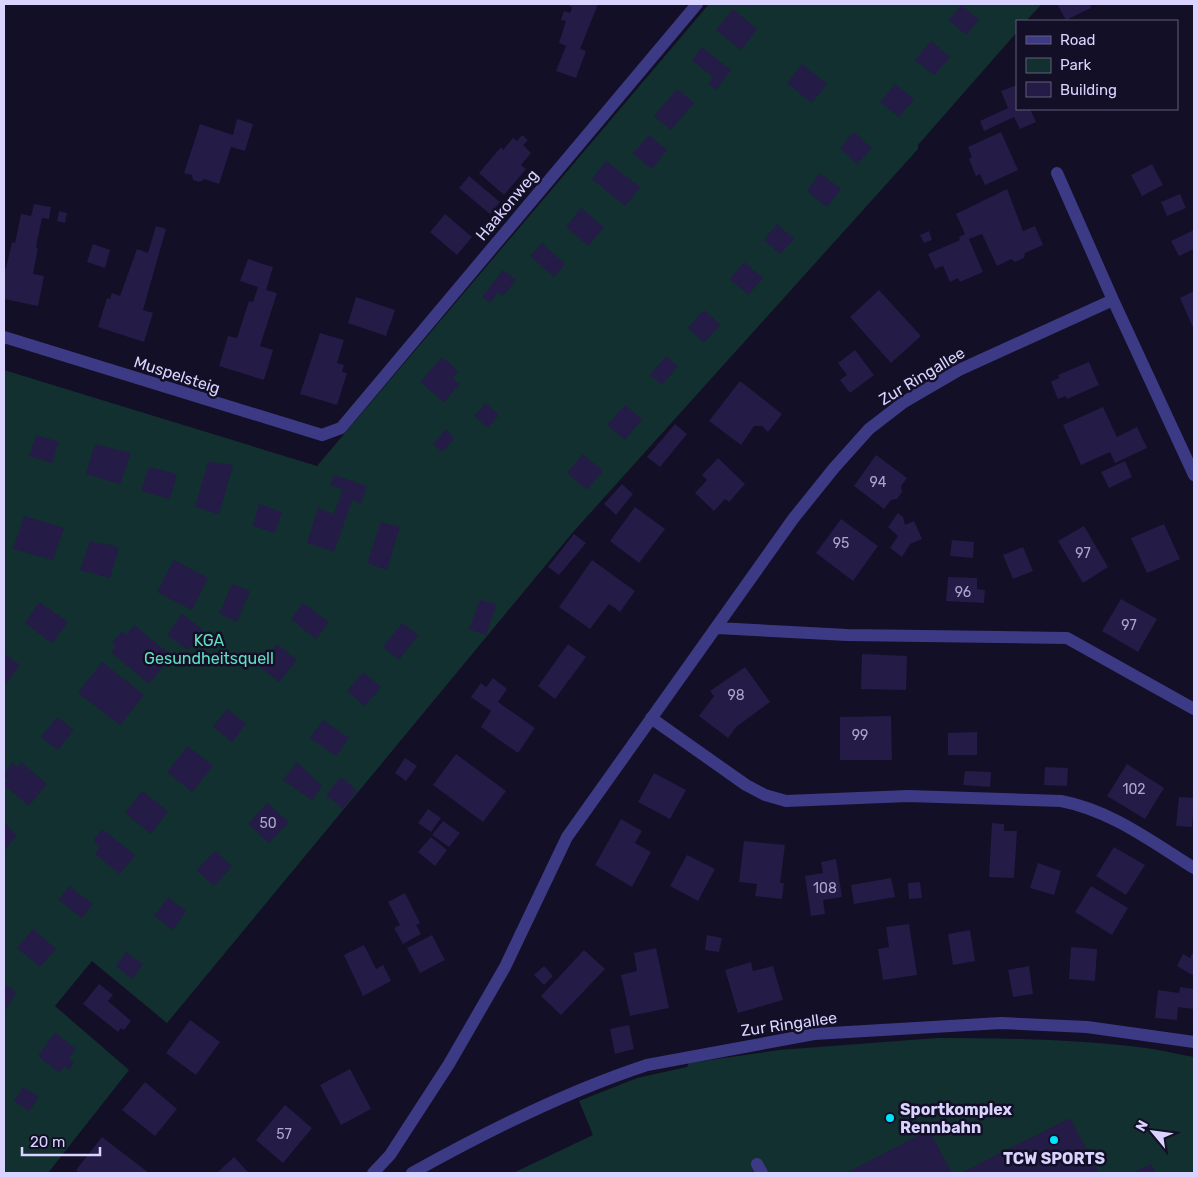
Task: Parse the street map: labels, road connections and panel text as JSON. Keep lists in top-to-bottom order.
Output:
{
  "streets": {
    "street": ["Haakonweg", "Muspelsteig", "Zur Ringallee"]
  },
  "crossings": [
    ["Haakonweg", "Muspelsteig"]
  ],
  "parks": ["KGA Gesundheitsquell"],
  "places": ["Sportkomplex Rennbahn", "TCW SPORTS"],
  "house_numbers": [
    "94",
    "95",
    "97",
    "96",
    "97",
    "98",
    "99",
    "102",
    "50",
    "108",
    "57"
  ],
  "legend": ["Road", "Park", "Building"],
  "scale_bar": "20 m",
  "north": "top left"
}
